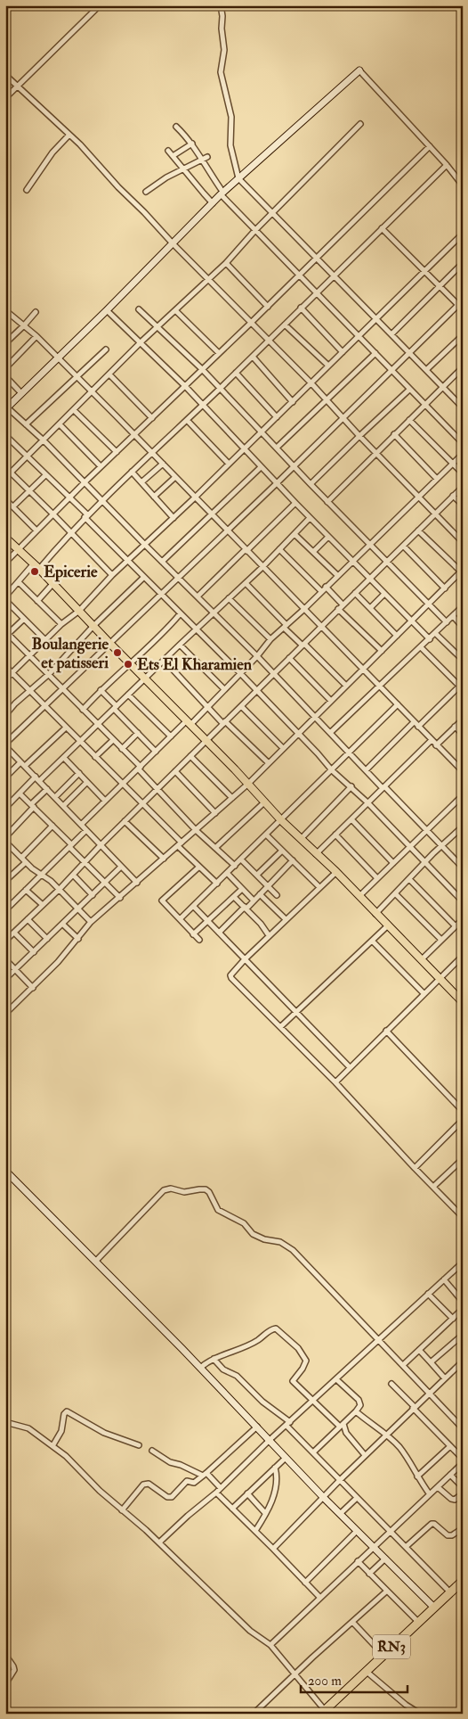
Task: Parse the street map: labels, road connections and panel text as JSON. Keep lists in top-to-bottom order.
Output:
{
  "streets": {
    "highway": ["RN3"]
  },
  "places": ["Epicerie", "Boulangerie et patisseri", "Ets El Kharamien"],
  "scale_bar": "200 m"
}
